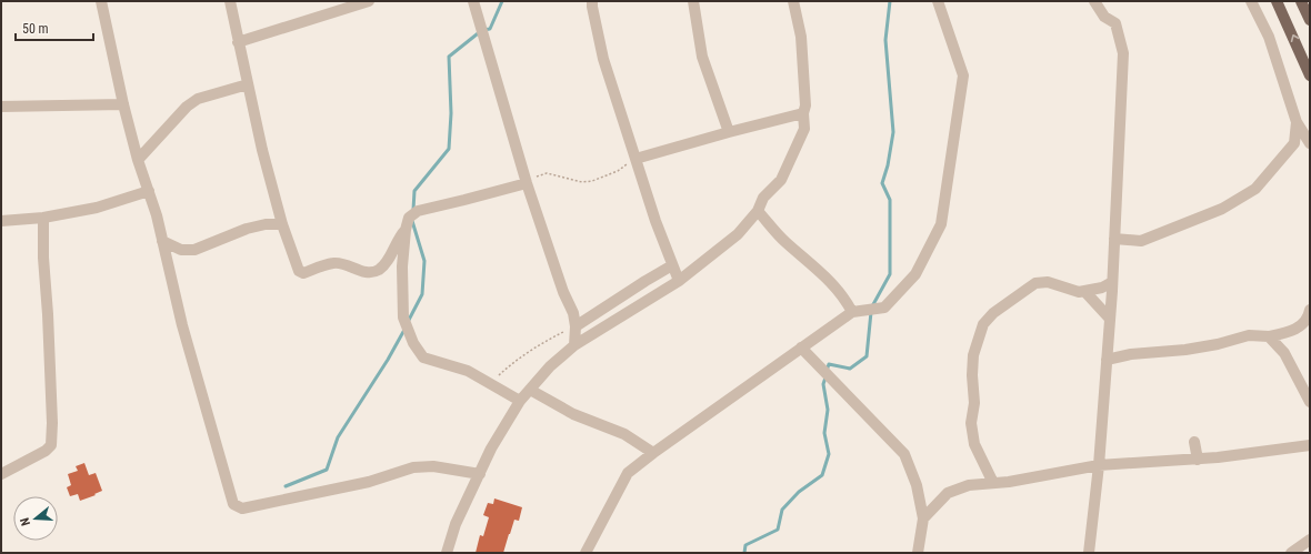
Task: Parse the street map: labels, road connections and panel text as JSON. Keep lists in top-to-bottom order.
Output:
{
  "scale_bar": "50 m",
  "north": "left"
}
